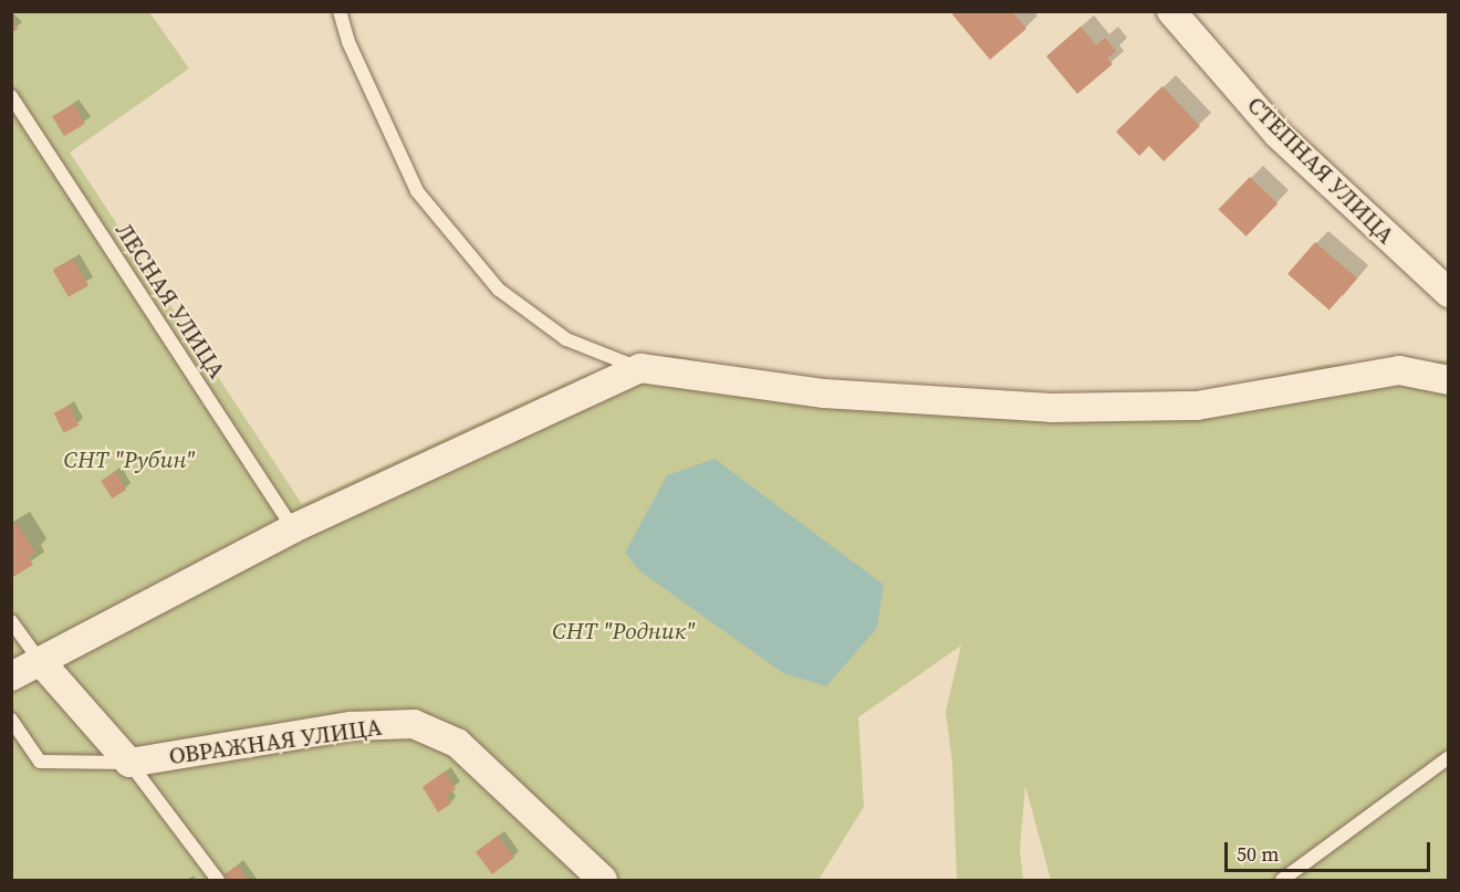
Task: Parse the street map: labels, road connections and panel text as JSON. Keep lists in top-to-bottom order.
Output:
{
  "streets": {
    "street": ["СТЕПНАЯ УЛИЦА", "ОВРАЖНАЯ УЛИЦА"],
    "lane": ["ЛЕСНАЯ УЛИЦА"]
  },
  "parks": ["СНТ \"Рубин\"", "СНТ \"Родник\""],
  "scale_bar": "50 m"
}
